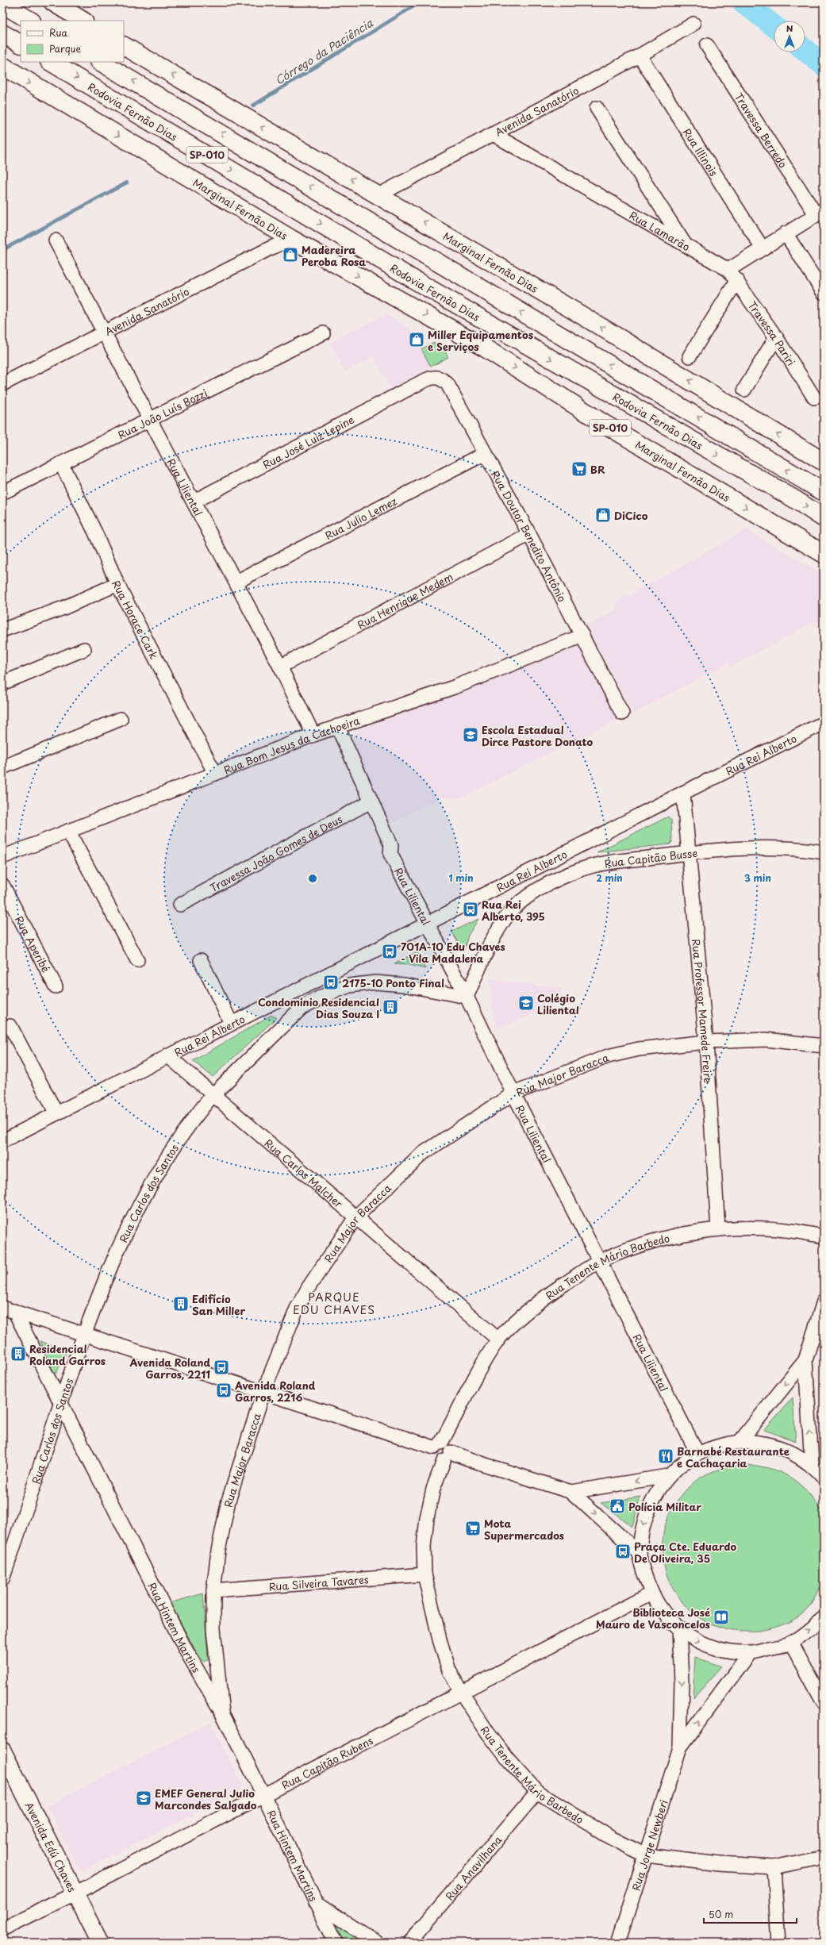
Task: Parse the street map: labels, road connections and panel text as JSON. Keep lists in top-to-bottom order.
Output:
{
  "streets": {
    "highway": ["Rodovia Fernão Dias", "SP-010", "Marginal Fernão Dias"],
    "main road": ["Avenida Edú Chaves"],
    "street": [
      "Avenida Sanatório",
      "Travessa Berredo",
      "Rua Illinois",
      "Rua Lamarão",
      "Travessa Pariri",
      "Rua João Luís Bozzi",
      "Rua José Luiz Lepine",
      "Rua Liliental",
      "Rua Julio Lemez",
      "Rua Doutor Benedito Antônio",
      "Rua Henrique Medem",
      "Rua Horace Cark",
      "Rua Bom Jesus da Cachoeira",
      "Rua Rei Alberto",
      "Travessa João Gomes de Deus",
      "Rua Capitão Busse",
      "Rua Aperibé",
      "Rua Professor Mamede Freire",
      "Rua Major Baracca",
      "Rua Carlos Malcher",
      "Rua Carlos dos Santos",
      "Rua Tenente Mário Barbedo",
      "Rua Silveira Tavares",
      "Rua Hintem Martins",
      "Rua Capitão Rubens",
      "Rua Jorge Newberi",
      "Rua Anavilhana"
    ]
  },
  "crossings": [
    ["Avenida Sanatório", "Rua Illinois"],
    ["Avenida Sanatório", "Marginal Fernão Dias"],
    ["Avenida Sanatório", "Rua Lamarão"],
    ["Avenida Sanatório", "Rua Liliental"],
    ["Rua Lamarão", "Travessa Pariri"],
    ["Rua João Luís Bozzi", "Rua Liliental"],
    ["Rua João Luís Bozzi", "Rua Horace Cark"],
    ["Rua José Luiz Lepine", "Rua Liliental"],
    ["Rua José Luiz Lepine", "Rua Doutor Benedito Antônio"],
    ["Rua Liliental", "Rua Julio Lemez"],
    ["Rua Liliental", "Rua Henrique Medem"],
    ["Rua Liliental", "Rua Bom Jesus da Cachoeira"],
    ["Rua Liliental", "Rua Rei Alberto"],
    ["Rua Liliental", "Travessa João Gomes de Deus"],
    ["Rua Liliental", "Rua Capitão Busse"],
    ["Rua Liliental", "Rua Major Baracca"],
    ["Rua Liliental", "Rua Carlos dos Santos"],
    ["Rua Liliental", "Rua Tenente Mário Barbedo"],
    ["Rua Julio Lemez", "Rua Doutor Benedito Antônio"],
    ["Rua Doutor Benedito Antônio", "Rua Henrique Medem"],
    ["Rua Doutor Benedito Antônio", "Rua Bom Jesus da Cachoeira"],
    ["Rua Horace Cark", "Rua Bom Jesus da Cachoeira"],
    ["Rua Rei Alberto", "Rua Professor Mamede Freire"],
    ["Rua Rei Alberto", "Rua Carlos Malcher"],
    ["Rua Capitão Busse", "Rua Professor Mamede Freire"],
    ["Rua Capitão Busse", "Rua Carlos dos Santos"],
    ["Rua Professor Mamede Freire", "Rua Major Baracca"],
    ["Rua Professor Mamede Freire", "Rua Tenente Mário Barbedo"],
    ["Rua Major Baracca", "Rua Carlos Malcher"],
    ["Rua Major Baracca", "Rua Silveira Tavares"],
    ["Rua Major Baracca", "Rua Hintem Martins"],
    ["Rua Carlos Malcher", "Rua Carlos dos Santos"],
    ["Rua Carlos Malcher", "Rua Tenente Mário Barbedo"],
    ["Rua Carlos dos Santos", "Rua Hintem Martins"],
    ["Rua Tenente Mário Barbedo", "Rua Silveira Tavares"],
    ["Rua Tenente Mário Barbedo", "Rua Capitão Rubens"],
    ["Rua Tenente Mário Barbedo", "Rua Jorge Newberi"],
    ["Rua Tenente Mário Barbedo", "Rua Anavilhana"],
    ["Rua Hintem Martins", "Rua Capitão Rubens"],
    ["Rua Capitão Rubens", "Avenida Edú Chaves"]
  ],
  "districts": ["PARQUE EDU CHAVES"],
  "water": ["Córrego da Paciência"],
  "places": {
    "shop": ["Madereira Peroba Rosa", "Miller Equipamentos e Serviços", "DiCico"],
    "supermarket": ["BR", "Mota Supermercados"],
    "school or university": ["Escola Estadual Dirce Pastore Donato", "Colégio Liliental", "EMEF General Julio Marcondes Salgado"],
    "bus stop": [
      "Rua Rei Alberto, 395",
      "701A-10 Edu Chaves - Vila Madalena",
      "2175-10 Ponto Final",
      "Avenida Roland Garros, 2211",
      "Avenida Roland Garros, 2216",
      "Praça Cte. Eduardo De Oliveira, 35"
    ],
    "building": ["Condomínio Residencial Dias Souza I", "Edifício San Miller", "Residencial Roland Garros"],
    "restaurant": ["Barnabé Restaurante e Cachaçaria"],
    "public building": ["Polícia Militar"],
    "library": ["Biblioteca José Mauro de Vasconcelos"]
  },
  "legend": ["Rua", "Parque"],
  "scale_bar": "50 m",
  "north": "top",
  "rings": ["1 min", "2 min", "3 min"]
}
